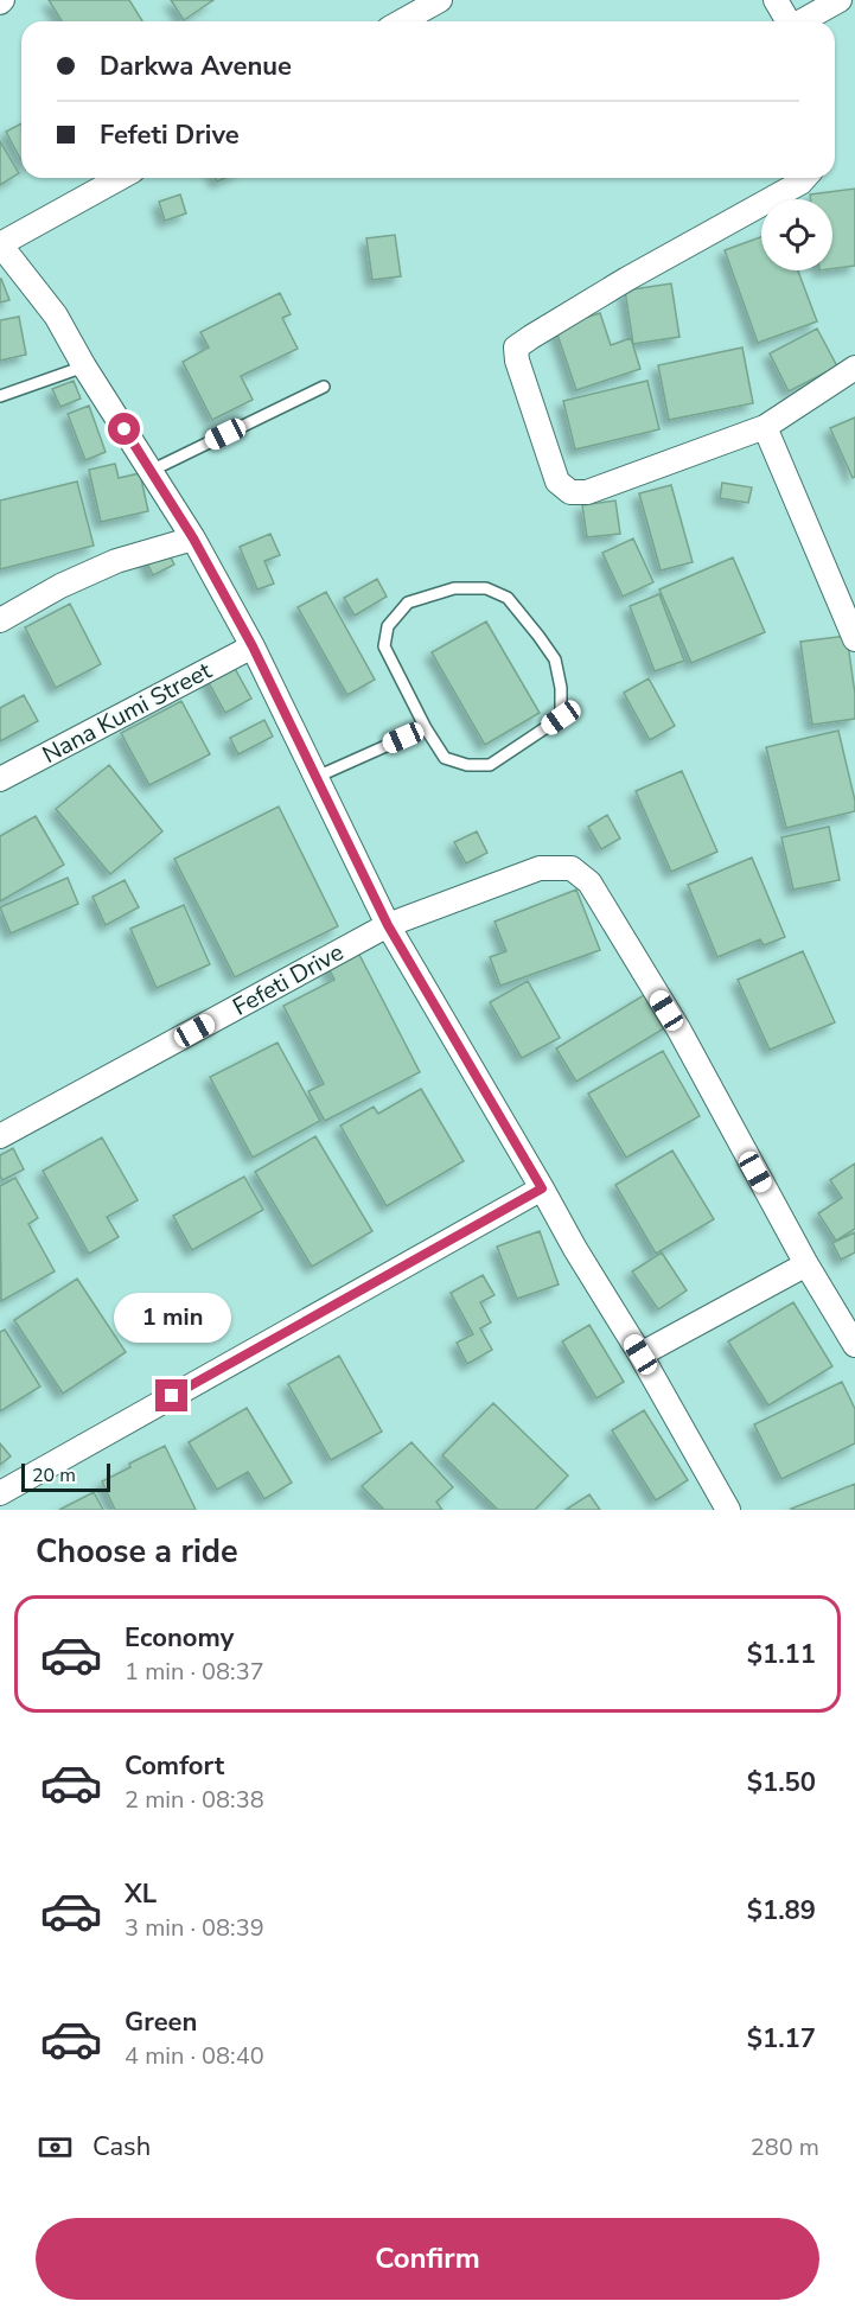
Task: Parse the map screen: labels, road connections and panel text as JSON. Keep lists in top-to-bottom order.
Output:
{
  "streets": {
    "street": ["Nana Kumi Street", "Fefeti Drive"]
  },
  "scale_bar": "20 m",
  "page": {
    "banner": ["Darkwa Avenue", "Fefeti Drive"],
    "bubble": "1 min",
    "scale": "20 m",
    "heading": "Choose a ride",
    "list": [
      {
        "name": "Economy",
        "note": "1 min · 08:37",
        "value": "$1.11"
      },
      {
        "name": "Comfort",
        "note": "2 min · 08:38",
        "value": "$1.50"
      },
      {
        "name": "XL",
        "note": "3 min · 08:39",
        "value": "$1.89"
      },
      {
        "name": "Green",
        "note": "4 min · 08:40",
        "value": "$1.17"
      }
    ],
    "pay": ["Cash", "280 m"],
    "buttons": "Confirm"
  }
}
